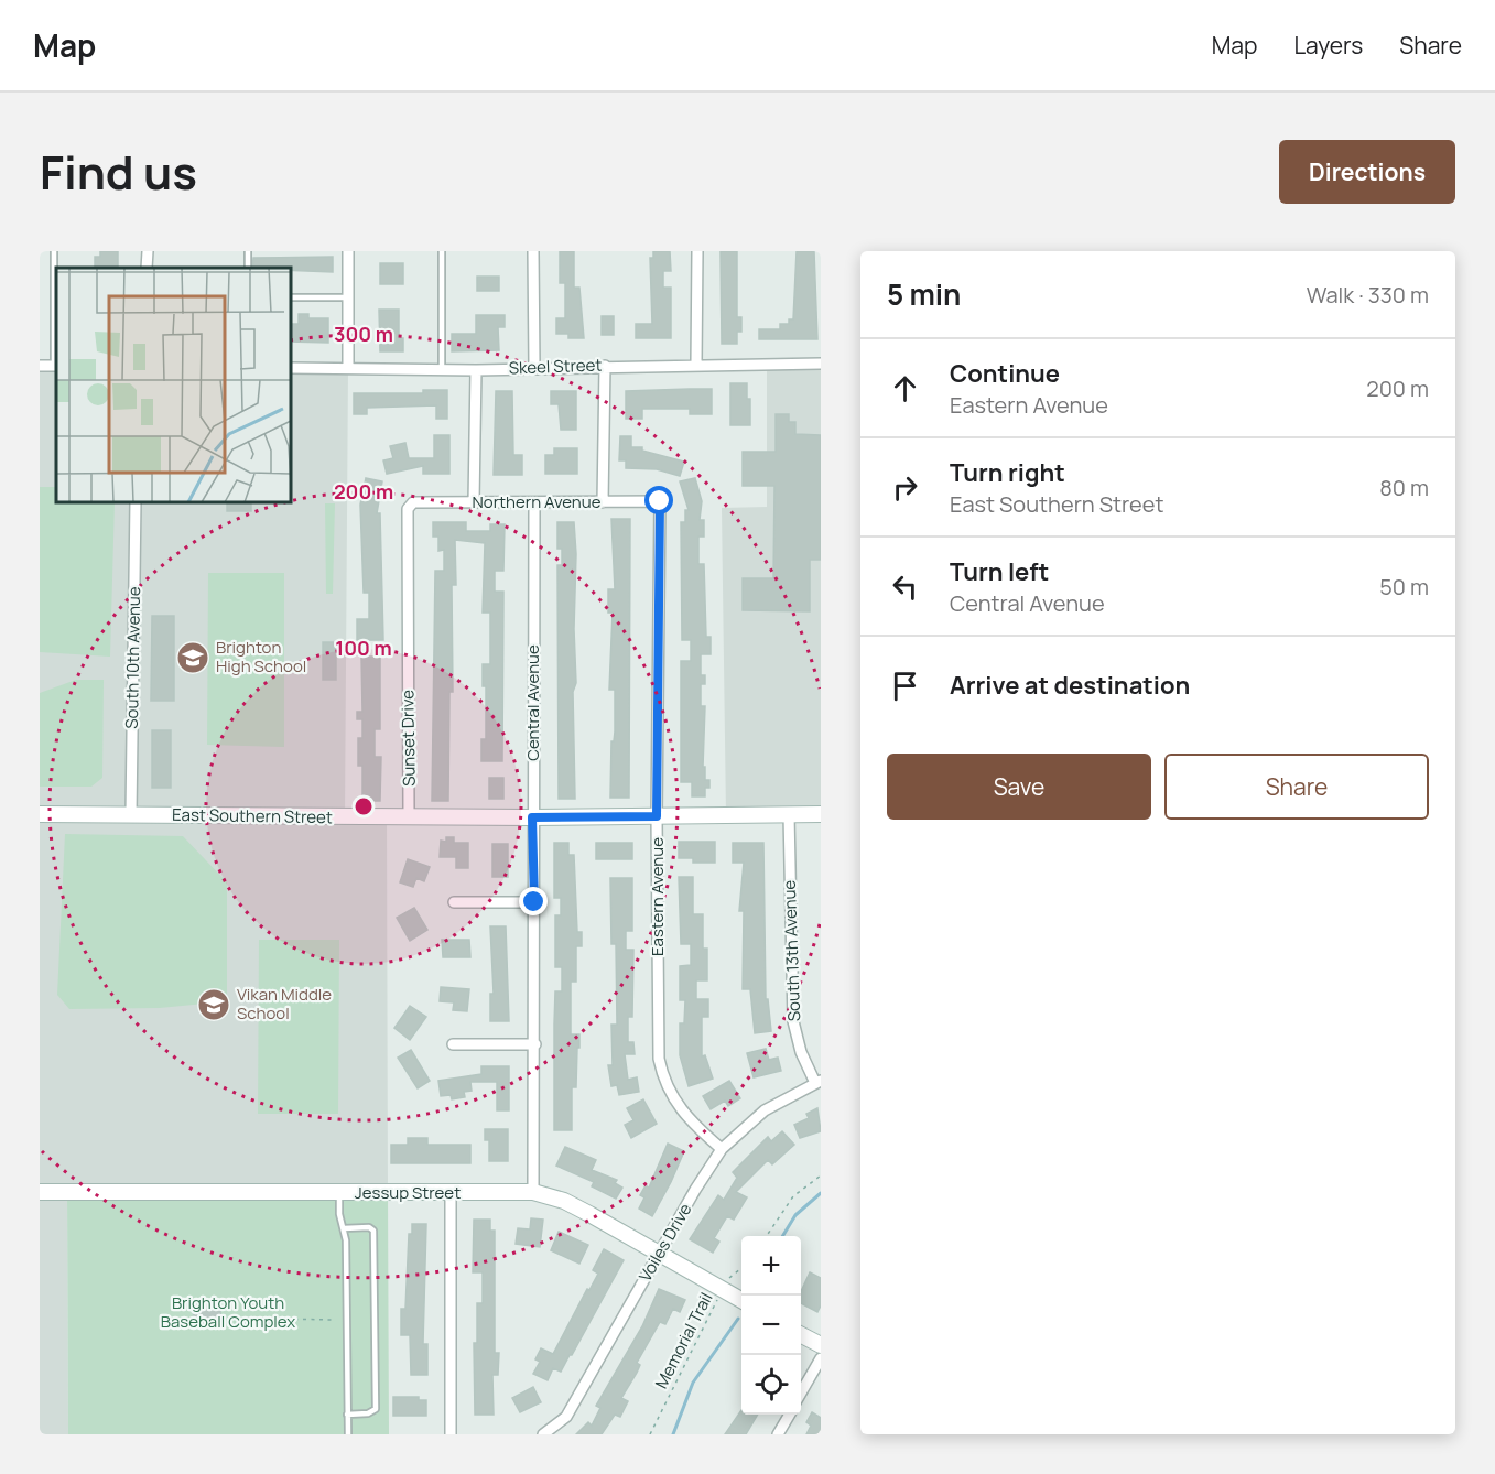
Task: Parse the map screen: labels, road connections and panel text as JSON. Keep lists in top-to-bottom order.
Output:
{
  "streets": {
    "street": [
      "Skeel Street",
      "Northern Avenue",
      "South 10th Avenue",
      "Central Avenue",
      "Sunset Drive",
      "East Southern Street",
      "Eastern Avenue",
      "South 13th Avenue",
      "Jessup Street",
      "Voiles Drive"
    ],
    "path": ["Memorial Trail"]
  },
  "crossings": [
    ["Northern Avenue", "Central Avenue"],
    ["Northern Avenue", "Sunset Drive"],
    ["Northern Avenue", "Eastern Avenue"],
    ["South 10th Avenue", "East Southern Street"],
    ["Central Avenue", "East Southern Street"],
    ["Central Avenue", "Jessup Street"],
    ["Sunset Drive", "East Southern Street"],
    ["East Southern Street", "Eastern Avenue"],
    ["East Southern Street", "South 13th Avenue"],
    ["Eastern Avenue", "Voiles Drive"],
    ["South 13th Avenue", "Voiles Drive"],
    ["Jessup Street", "Voiles Drive"],
    ["Jessup Street", "Memorial Trail"]
  ],
  "parks": ["Brighton Youth Baseball Complex"],
  "places": {
    "school or university": ["Brighton High School", "Vikan Middle School"]
  },
  "page": {
    "header": "Map",
    "nav": ["Map", "Layers", "Share"],
    "title": "Find us",
    "buttons": [
      "Directions",
      ["Save", "Share"]
    ],
    "heading": ["5 min", "Walk · 330 m"],
    "list": [
      ["Continue", "Eastern Avenue", "200 m"],
      ["Turn right", "East Southern Street", "80 m"],
      ["Turn left", "Central Avenue", "50 m"],
      "Arrive at destination"
    ],
    "map_buttons": ["+", "−"]
  },
  "rings": ["300 m", "200 m", "100 m"]
}
